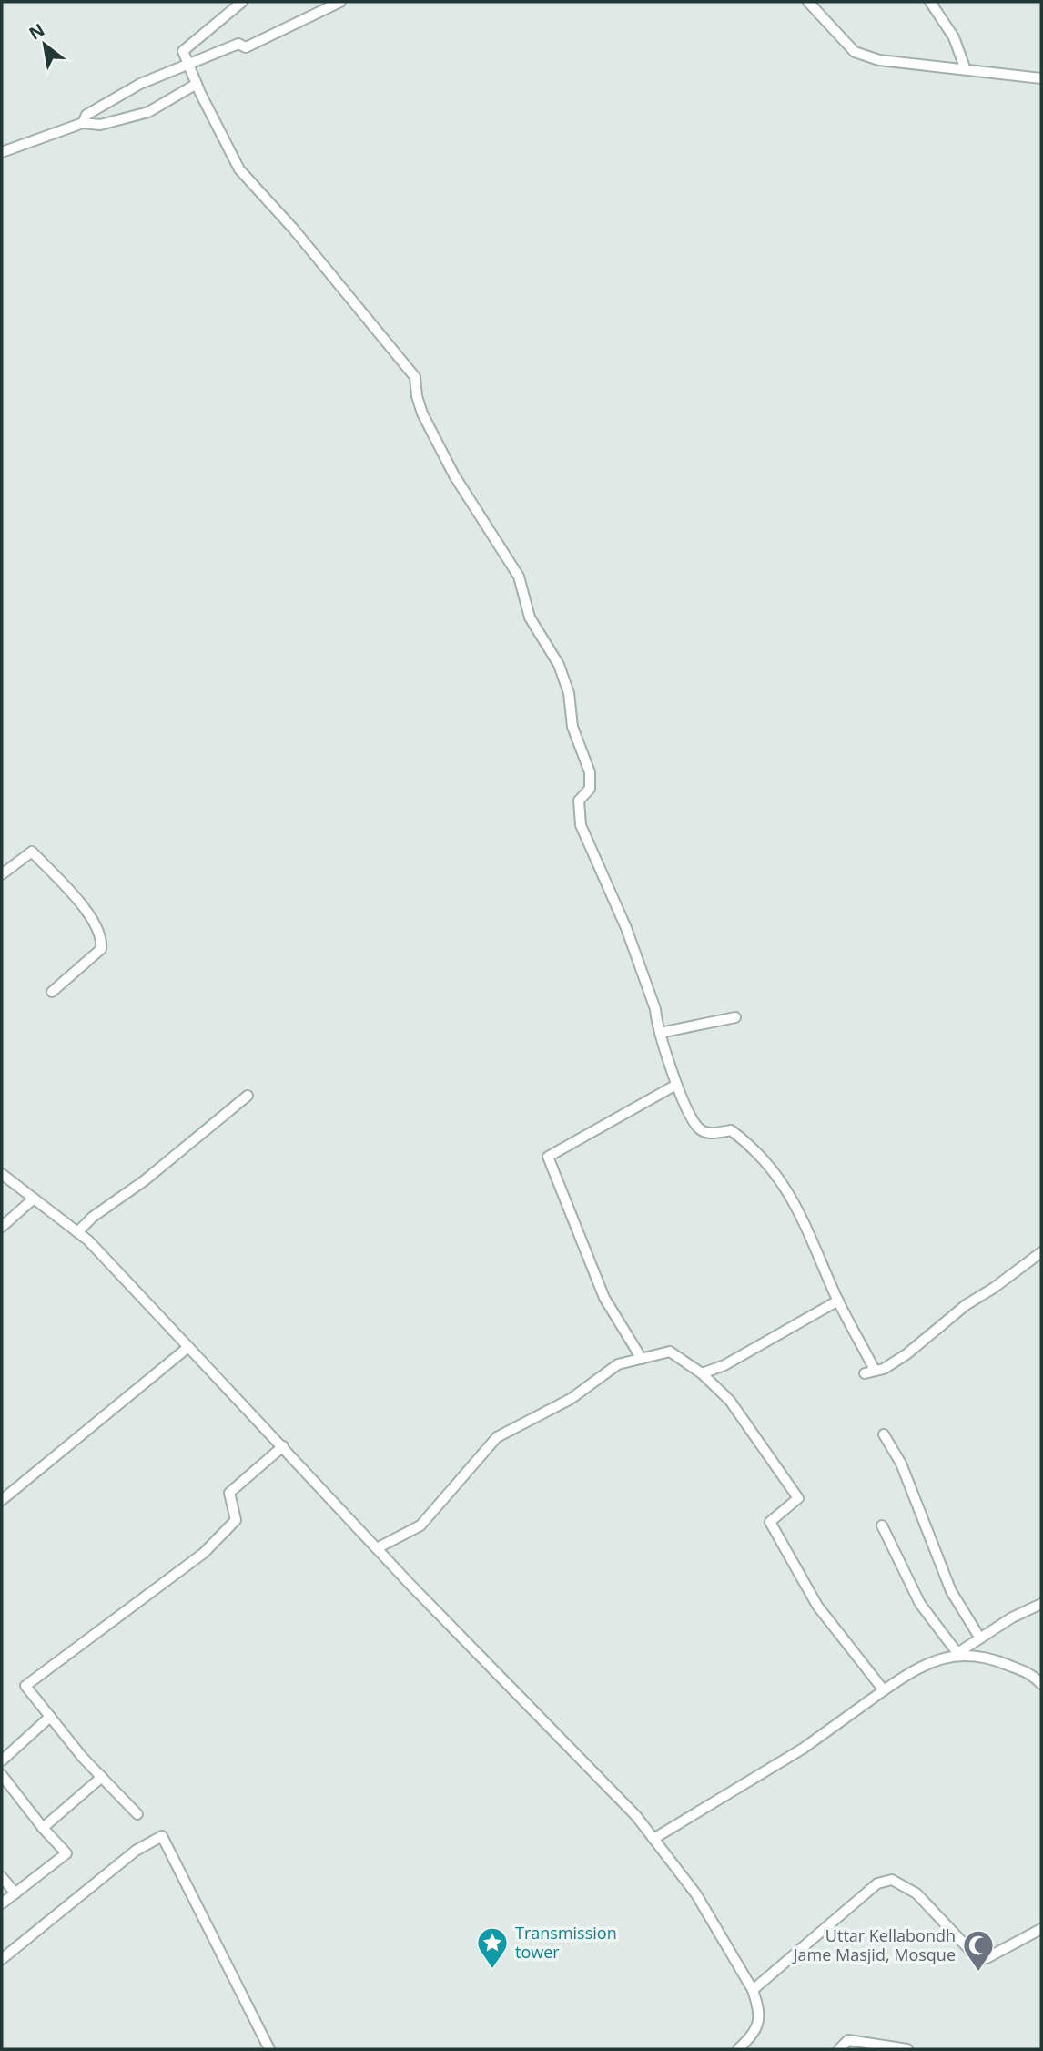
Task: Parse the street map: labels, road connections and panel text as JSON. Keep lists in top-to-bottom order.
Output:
{
  "places": {
    "place": ["Transmission tower"],
    "mosque": ["Uttar Kellabondh Jame Masjid, Mosque"]
  },
  "north": "top left"
}
